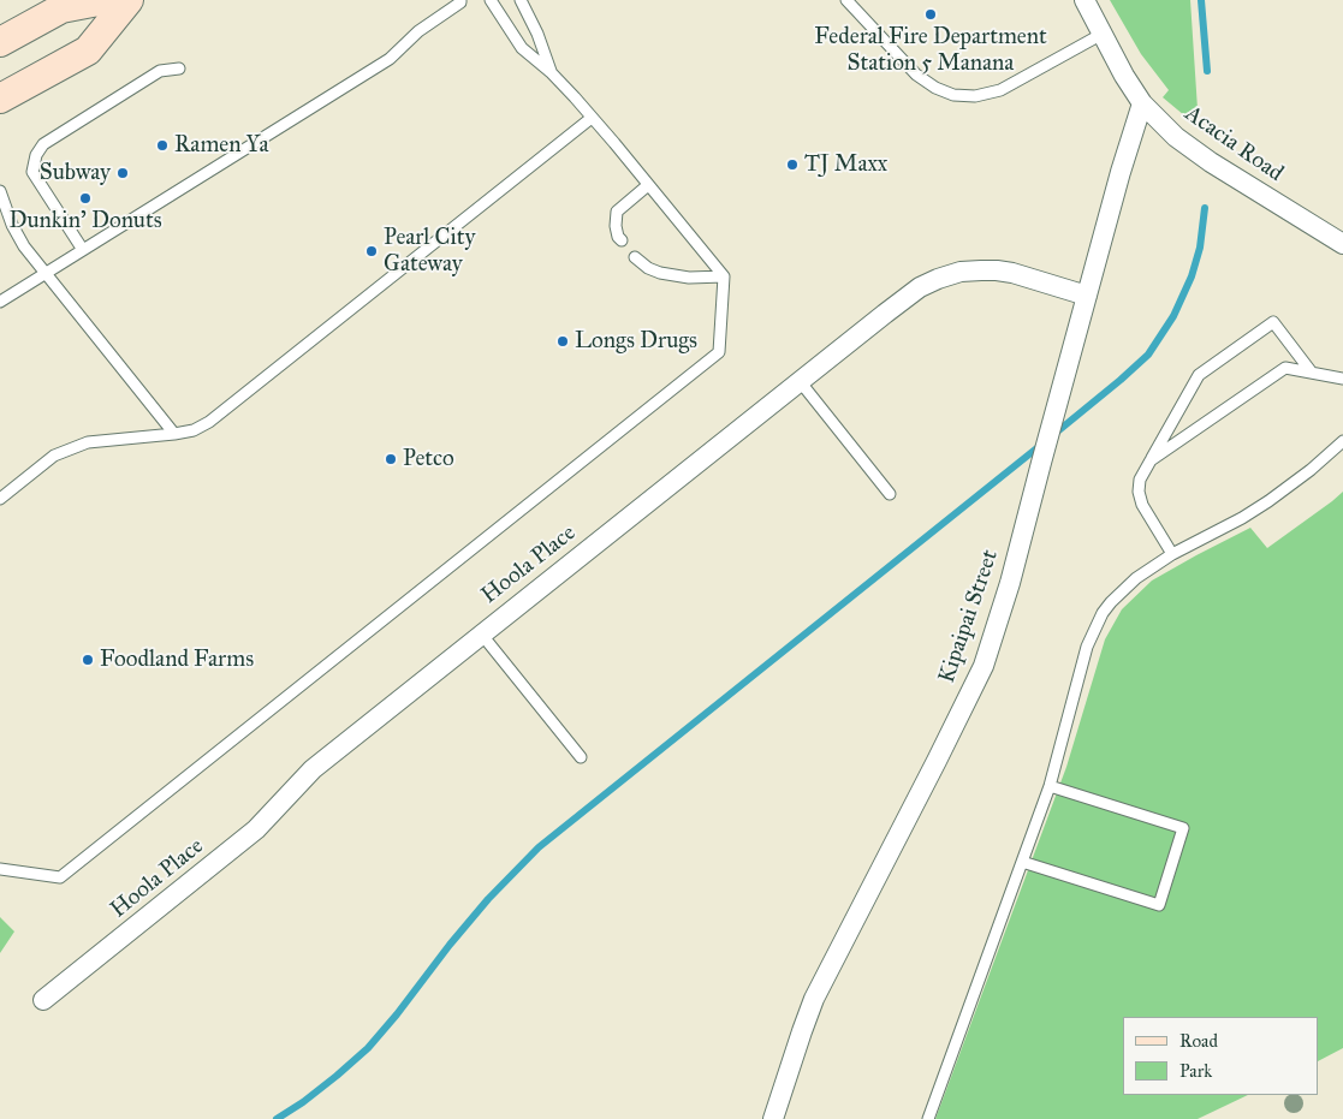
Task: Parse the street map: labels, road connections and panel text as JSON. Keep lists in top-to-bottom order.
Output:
{
  "streets": {
    "street": ["Acacia Road", "Hoola Place", "Kipaipai Street"]
  },
  "crossings": [
    ["Acacia Road", "Kipaipai Street"],
    ["Hoola Place", "Kipaipai Street"]
  ],
  "places": [
    "Federal Fire Department Station 5 Manana",
    "Ramen Ya",
    "TJ Maxx",
    "Subway",
    "Dunkin' Donuts",
    "Pearl City Gateway",
    "Longs Drugs",
    "Petco",
    "Foodland Farms"
  ],
  "legend": ["Road", "Park"]
}
